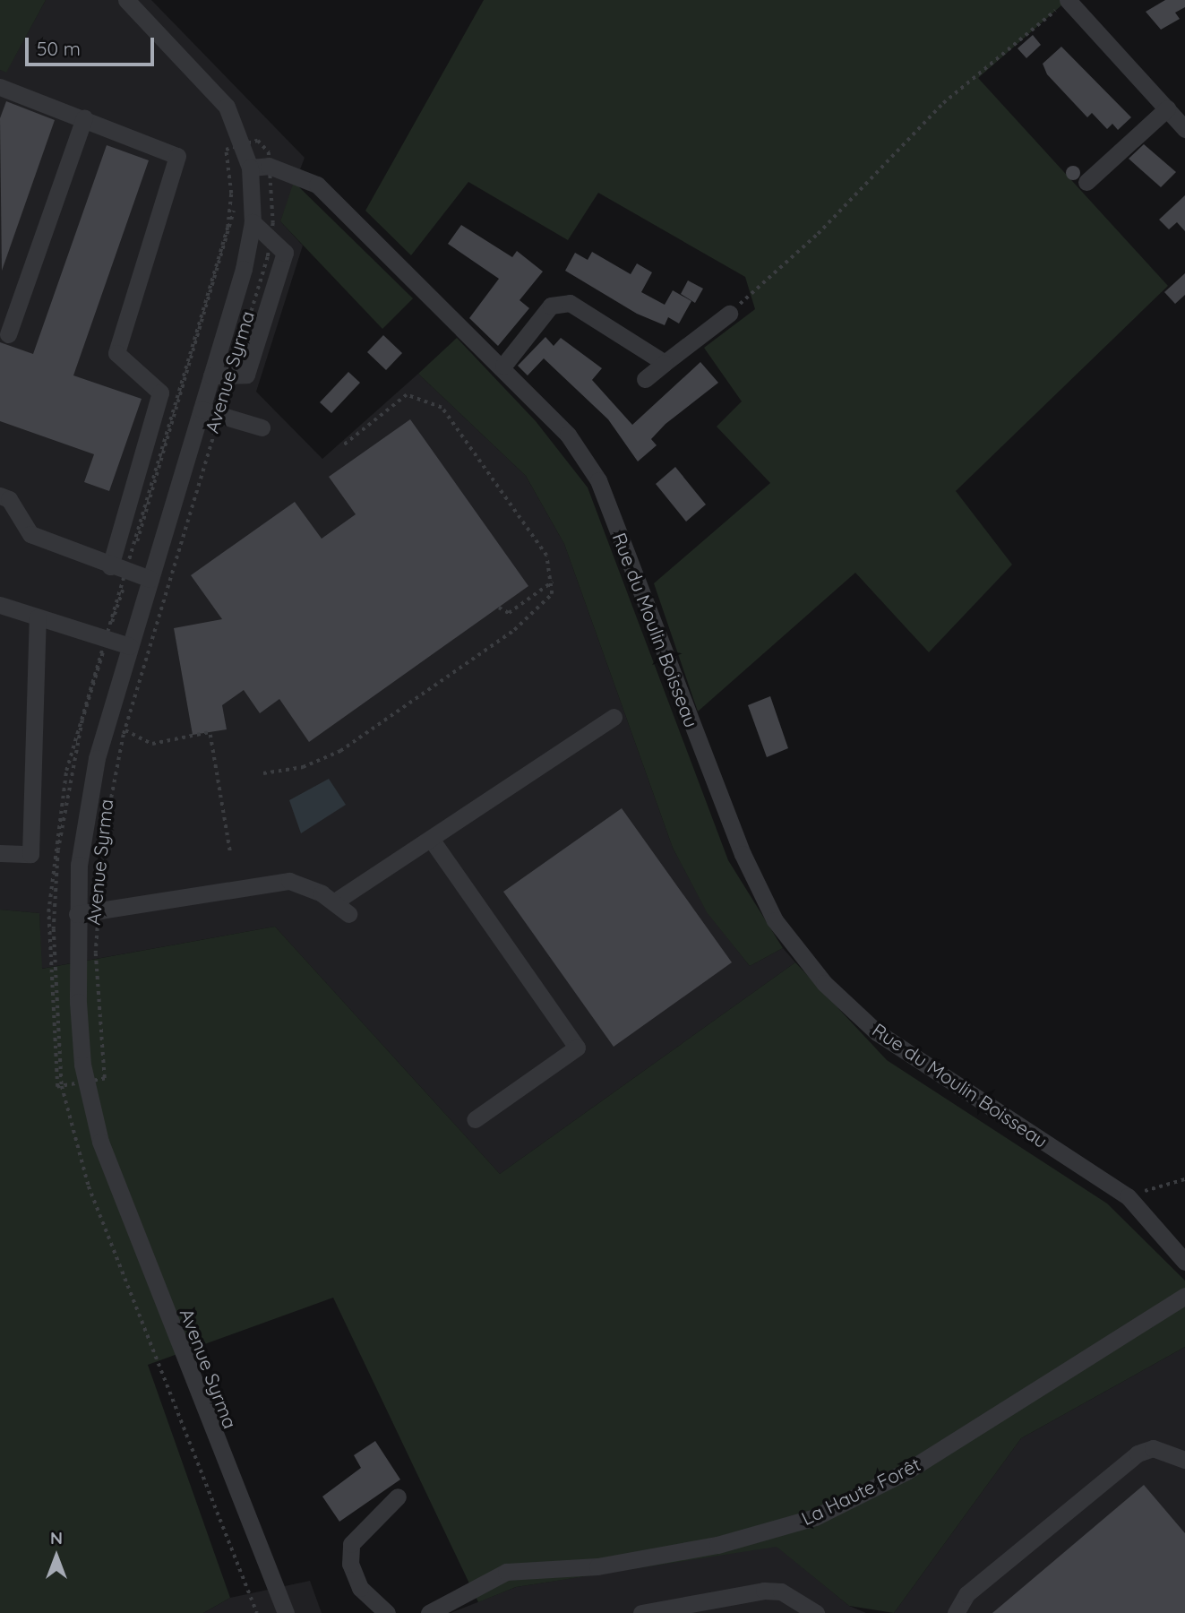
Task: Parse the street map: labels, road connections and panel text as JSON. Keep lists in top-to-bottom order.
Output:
{
  "streets": {
    "street": ["Avenue Syrma", "Rue du Moulin Boisseau", "La Haute Forêt"]
  },
  "crossings": [
    ["Avenue Syrma", "Rue du Moulin Boisseau"]
  ],
  "scale_bar": "50 m",
  "north": "top"
}
